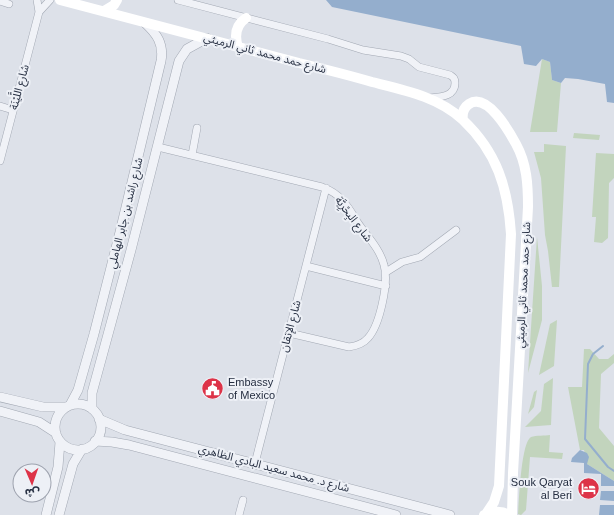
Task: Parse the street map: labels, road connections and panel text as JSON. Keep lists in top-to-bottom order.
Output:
{
  "streets": {
    "main road": ["شارع حمد محمد ثاني الرميثي"],
    "street": [
      "شارع اللَّيْنَة",
      "شارع راشد بن جابر الهاملي",
      "شارع البِحْرِيَّة",
      "شارع الإتقان",
      "شارع د. محمد سعيد البادي الظاهري"
    ]
  },
  "crossings": [
    ["شارع حمد محمد ثاني الرميثي", "شارع راشد بن جابر الهاملي"],
    ["شارع راشد بن جابر الهاملي", "شارع البِحْرِيَّة"],
    ["شارع راشد بن جابر الهاملي", "شارع د. محمد سعيد البادي الظاهري"],
    ["شارع البِحْرِيَّة", "شارع الإتقان"],
    ["شارع الإتقان", "شارع د. محمد سعيد البادي الظاهري"]
  ],
  "places": {
    "public building": ["Embassy of Mexico"],
    "hotel": ["Souk Qaryat al Beri"]
  },
  "north": "bottom"
}
